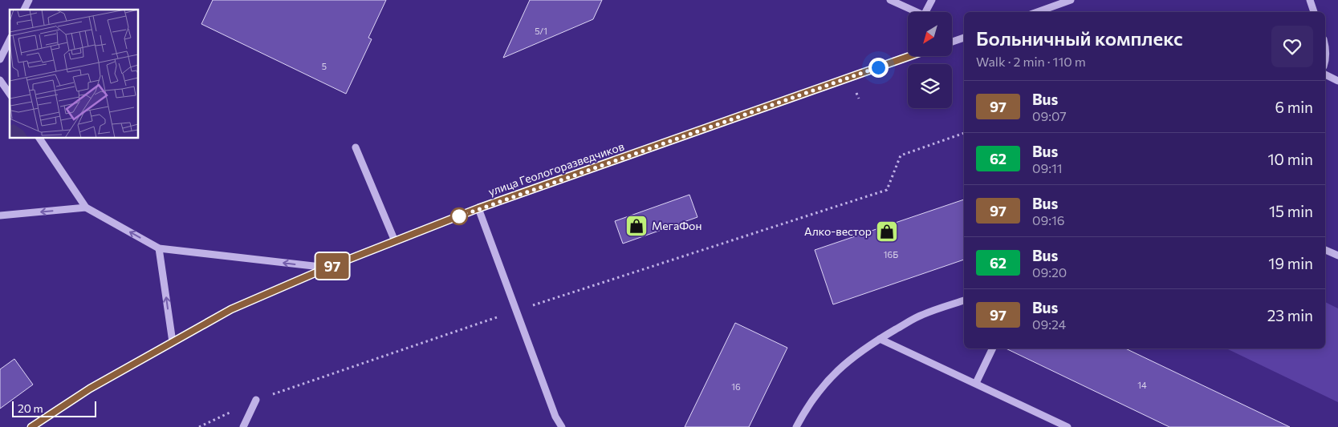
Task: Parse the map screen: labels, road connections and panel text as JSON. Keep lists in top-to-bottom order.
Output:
{
  "streets": {
    "street": ["улица Геологоразведчиков"]
  },
  "places": {
    "shop": ["МегаФон", "Алко-вестор"]
  },
  "lines": ["bus line 97"],
  "house_numbers": [
    "5/1",
    "5",
    "16Б",
    "14",
    "16"
  ],
  "scale_bar": "20 m",
  "north": "bottom left",
  "page": {
    "on_map": "97",
    "heading": ["Больничный комплекс", "Walk · 2 min · 110 m"],
    "list": [
      {
        "mark": "97",
        "name": "Bus",
        "note": "09:07",
        "value": "6 min"
      },
      {
        "mark": "62",
        "name": "Bus",
        "note": "09:11",
        "value": "10 min"
      },
      {
        "mark": "97",
        "name": "Bus",
        "note": "09:16",
        "value": "15 min"
      },
      {
        "mark": "62",
        "name": "Bus",
        "note": "09:20",
        "value": "19 min"
      },
      {
        "mark": "97",
        "name": "Bus",
        "note": "09:24",
        "value": "23 min"
      }
    ],
    "scale": "20 m"
  }
}
